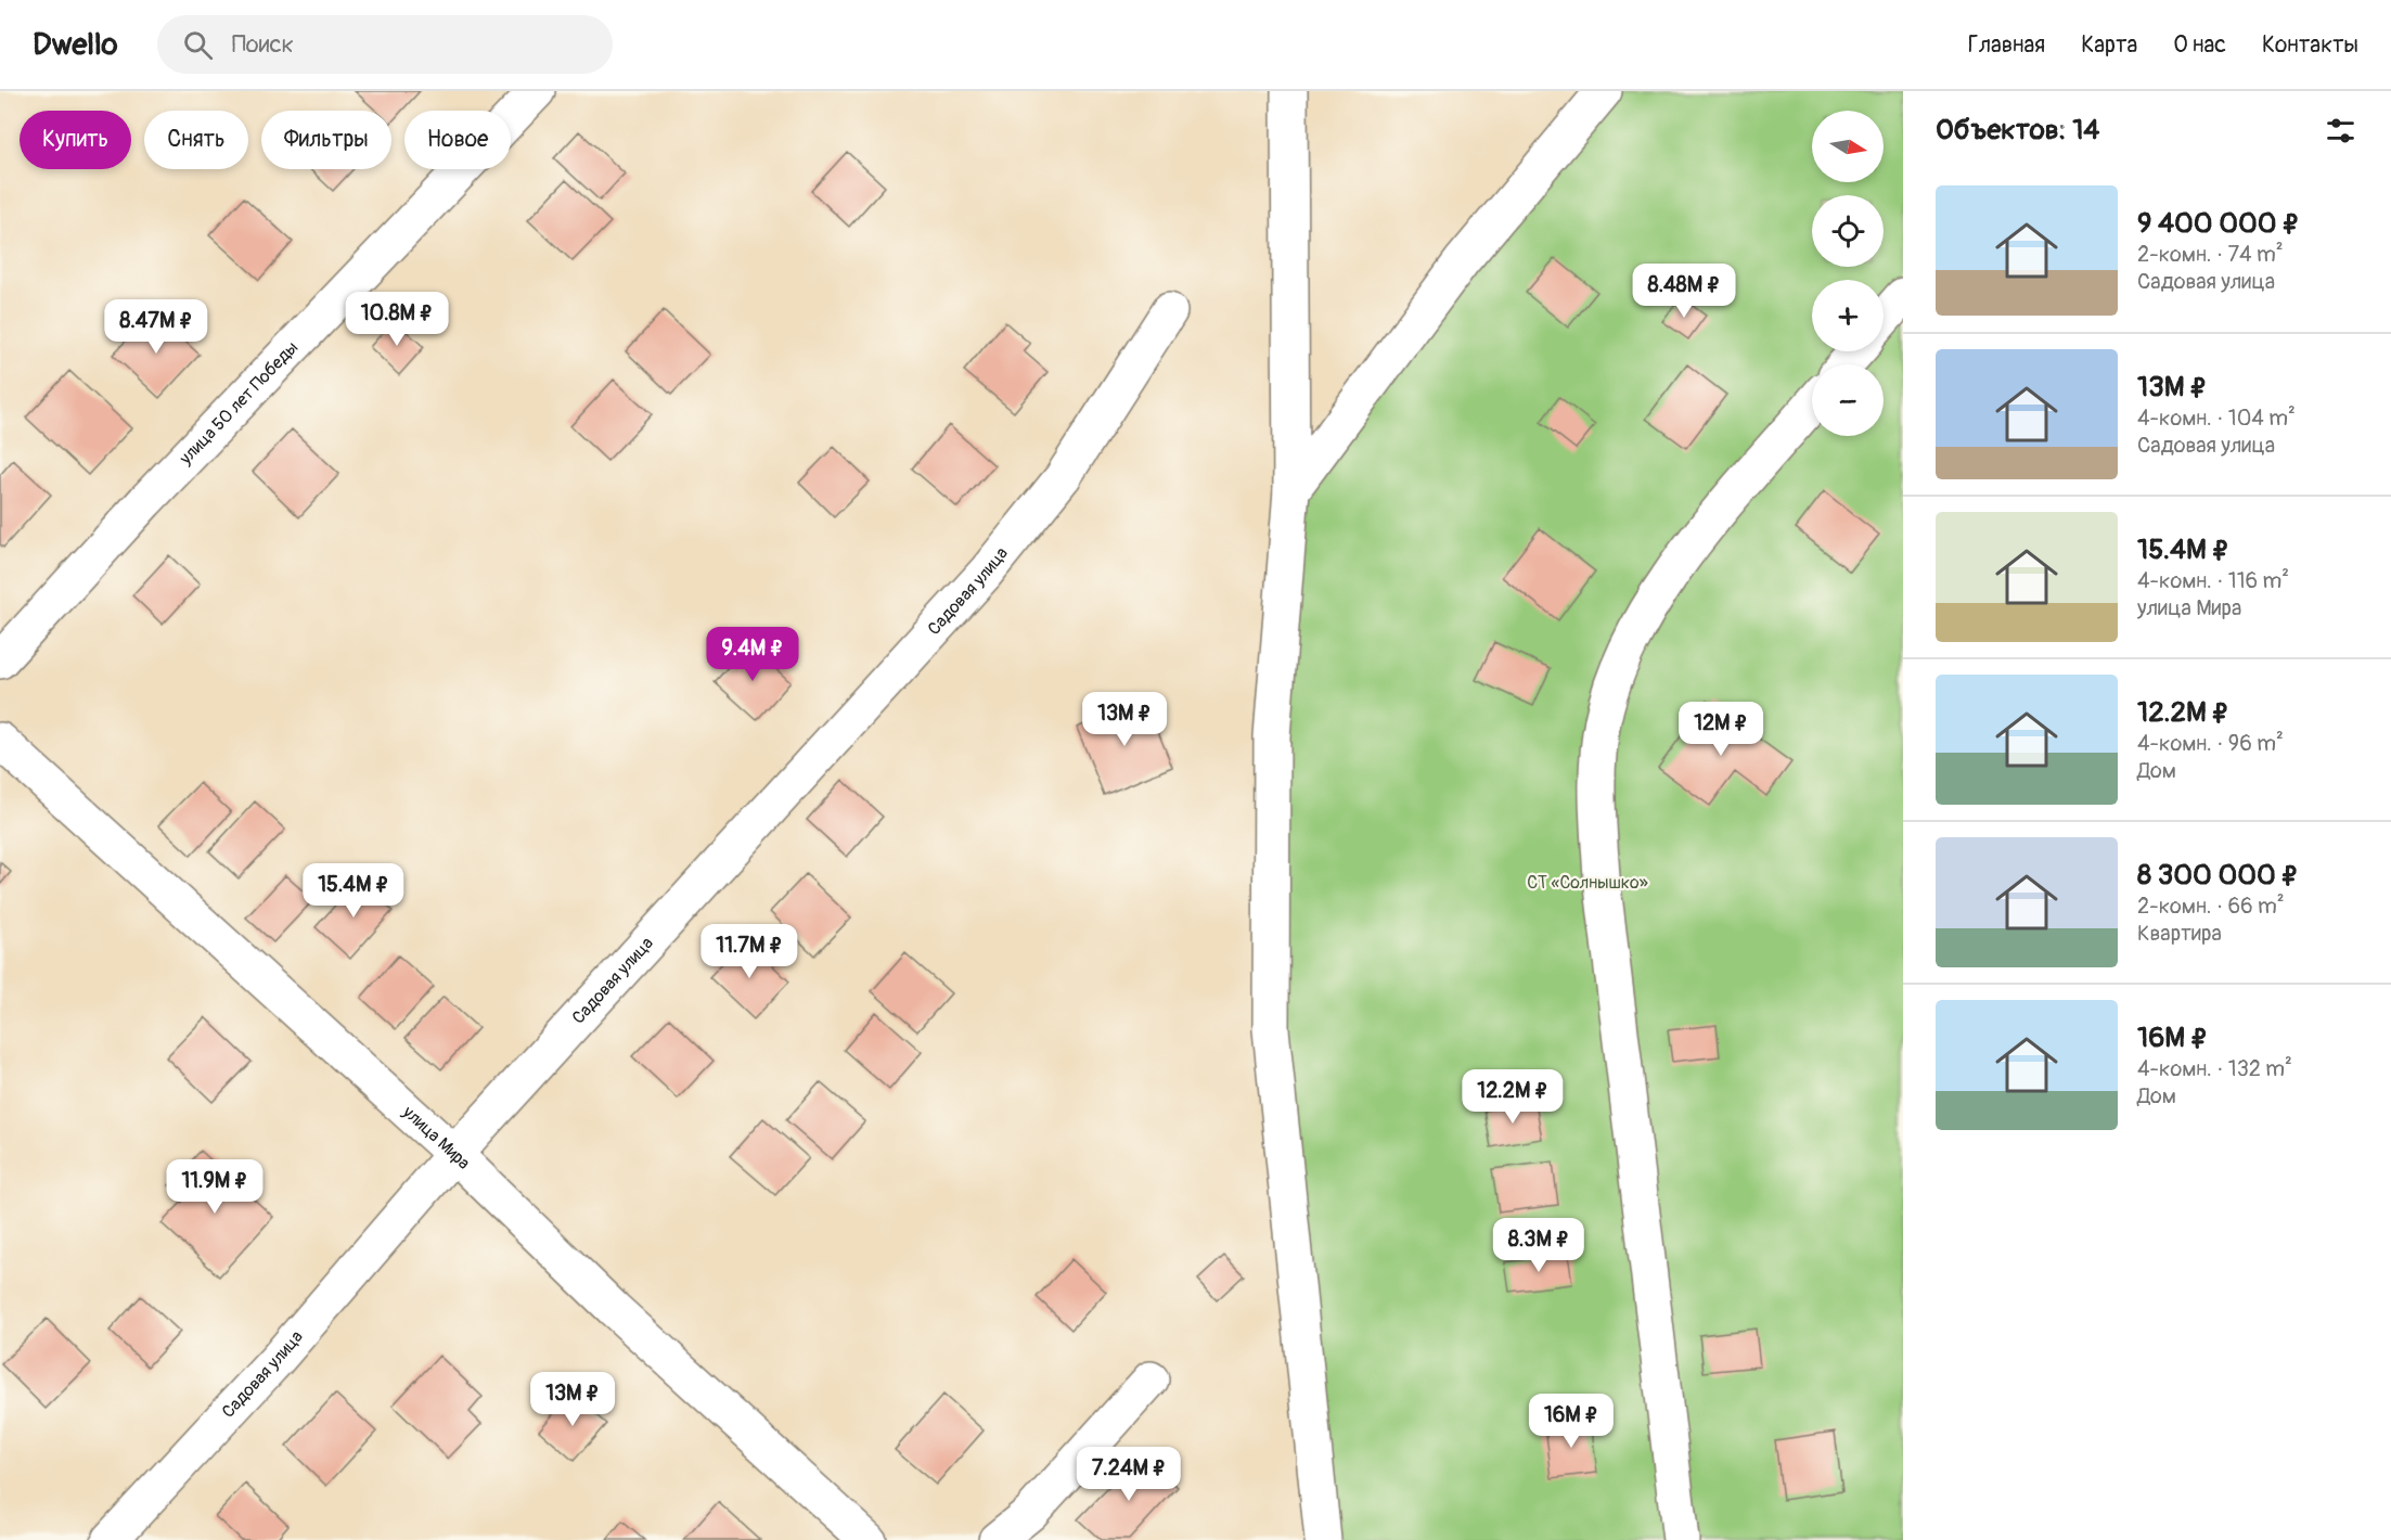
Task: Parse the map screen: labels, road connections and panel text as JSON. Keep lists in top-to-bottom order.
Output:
{
  "streets": {
    "street": ["улица 50 лет Победы", "Садовая улица", "улица Мира"]
  },
  "crossings": [
    ["Садовая улица", "улица Мира"]
  ],
  "parks": ["СТ «Солнышко»"],
  "north": "right",
  "page": {
    "header": "Dwello",
    "search": "Поиск",
    "nav": [
      "Главная",
      "Карта",
      "О нас",
      "Контакты"
    ],
    "heading": "Объектов: 14",
    "map_buttons": ["+", "−"],
    "chip": [
      "Купить",
      "Снять",
      "Фильтры",
      "Новое"
    ],
    "list": [
      {
        "name": "9 400 000 ₽",
        "note": "2-комн. · 74 m² · Садовая улица"
      },
      {
        "name": "13M ₽",
        "note": "4-комн. · 104 m² · Садовая улица"
      },
      {
        "name": "15.4M ₽",
        "note": "4-комн. · 116 m² · улица Мира"
      },
      {
        "name": "12.2M ₽",
        "note": "4-комн. · 96 m² · Дом"
      },
      {
        "name": "8 300 000 ₽",
        "note": "2-комн. · 66 m² · Квартира"
      },
      {
        "name": "16M ₽",
        "note": "4-комн. · 132 m² · Дом"
      }
    ],
    "price": [
      "8.48M ₽",
      "10.8M ₽",
      "8.47M ₽",
      "9.4M ₽",
      "13M ₽",
      "12M ₽",
      "15.4M ₽",
      "11.7M ₽",
      "12.2M ₽",
      "11.9M ₽",
      "8.3M ₽",
      "13M ₽",
      "16M ₽",
      "7.24M ₽"
    ]
  }
}
